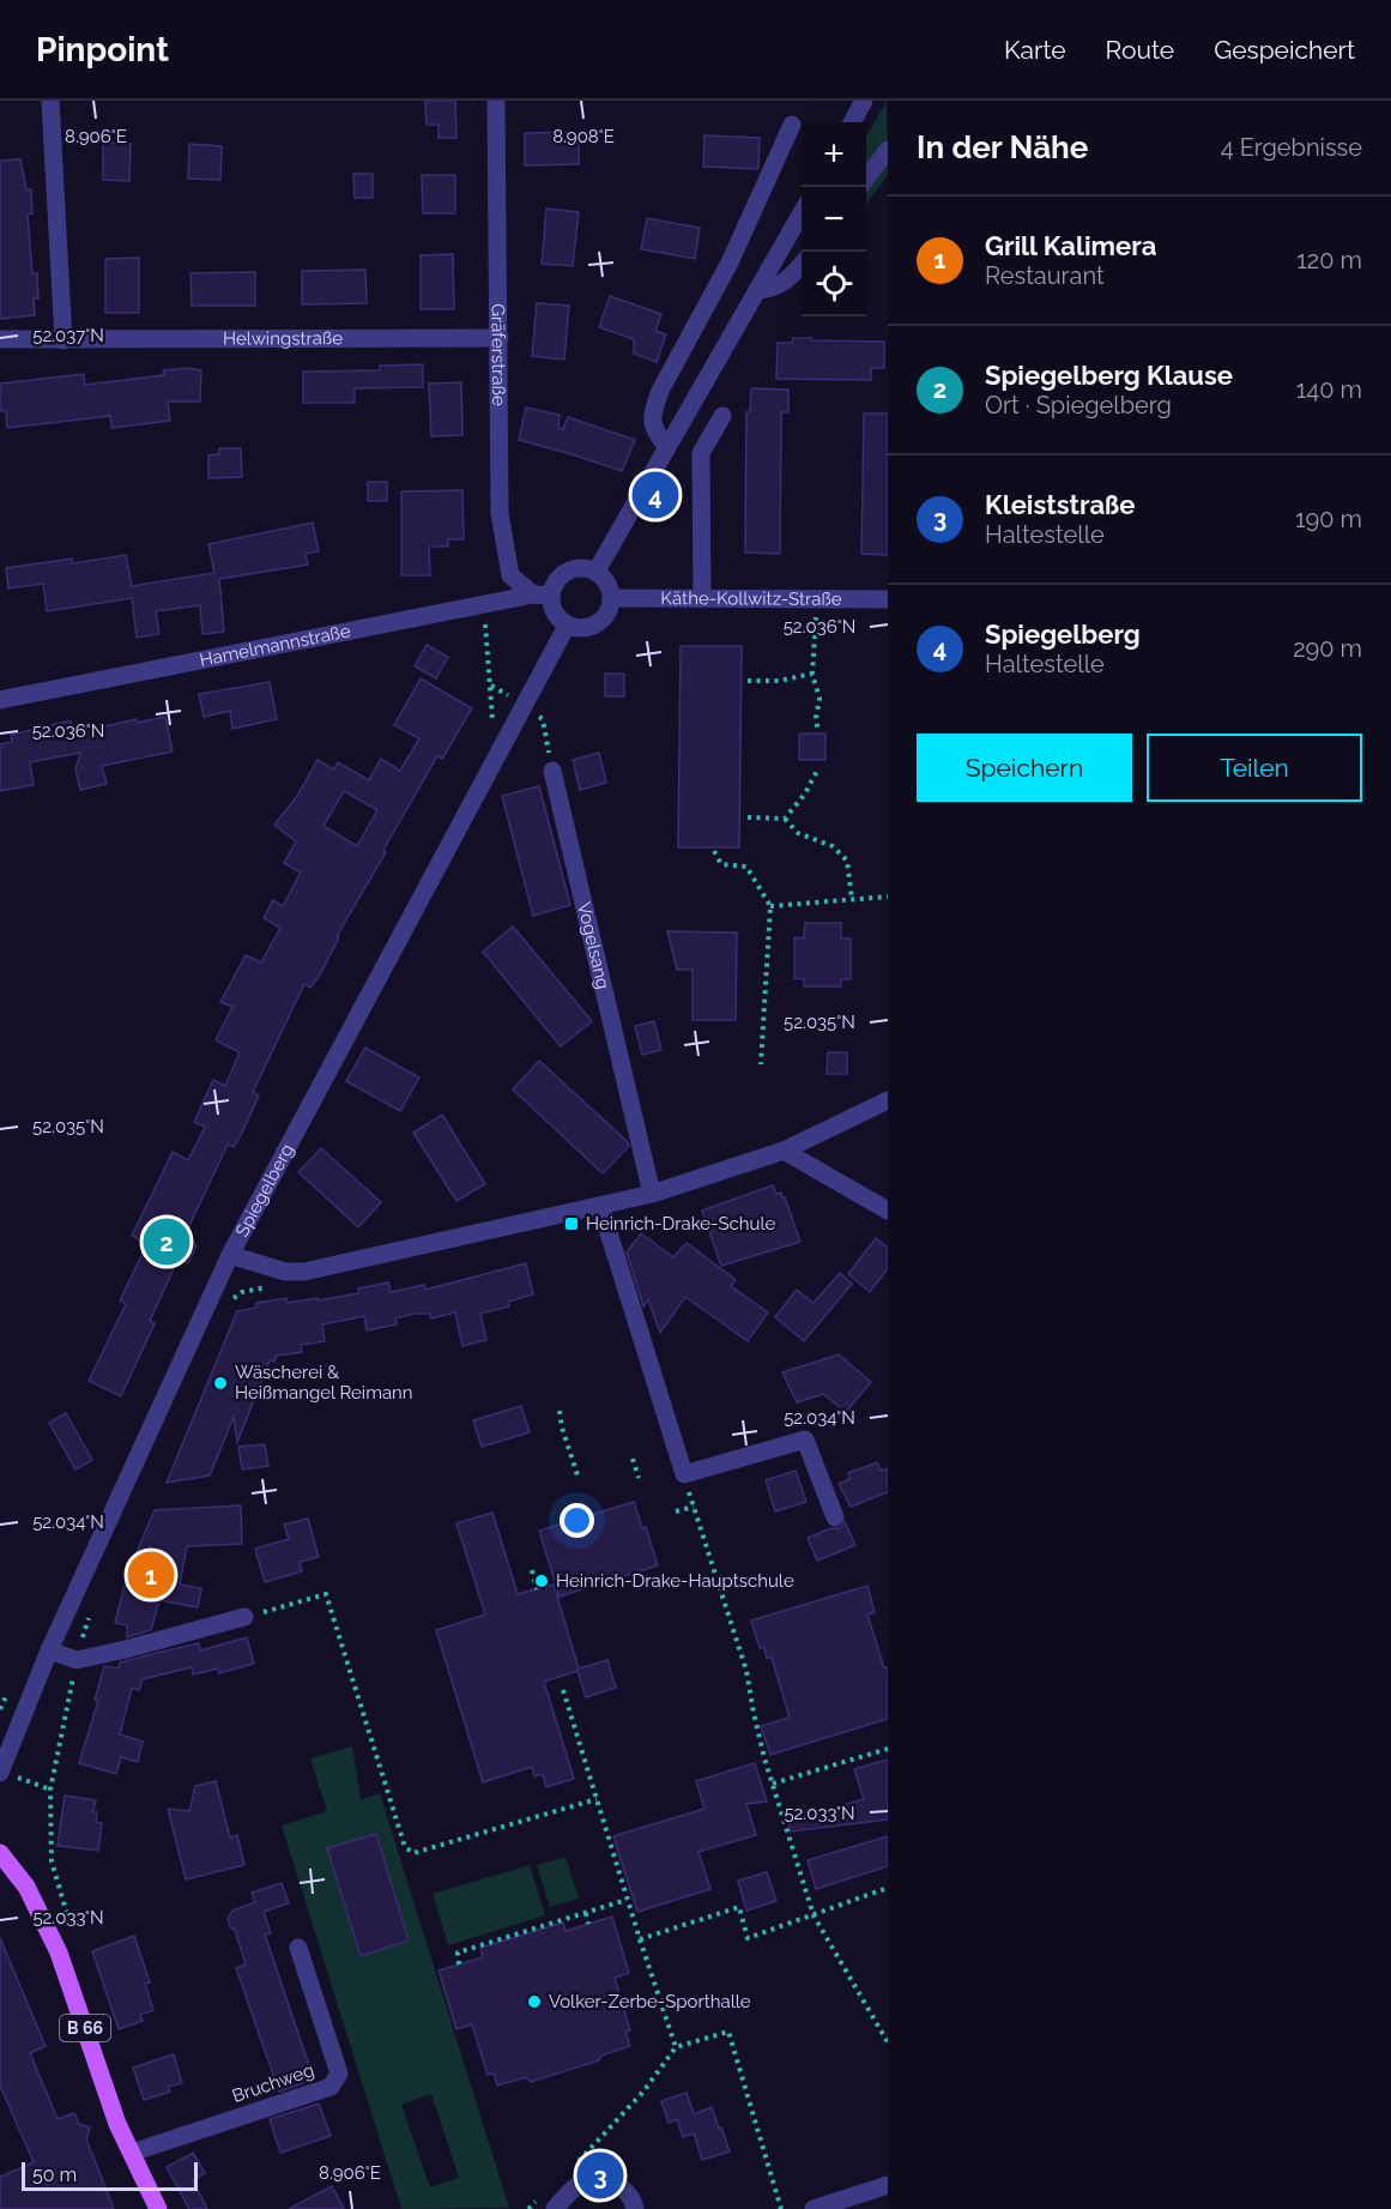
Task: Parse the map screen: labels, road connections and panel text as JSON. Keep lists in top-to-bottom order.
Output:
{
  "streets": {
    "main road": ["B 66"],
    "street": [
      "Helwingstraße",
      "Gräferstraße",
      "Käthe-Kollwitz-Straße",
      "Hamelmannstraße",
      "Vogelsang",
      "Spiegelberg",
      "Bruchweg"
    ]
  },
  "crossings": [
    ["Helwingstraße", "Gräferstraße"],
    ["Gräferstraße", "Käthe-Kollwitz-Straße"],
    ["Gräferstraße", "Hamelmannstraße"],
    ["Gräferstraße", "Spiegelberg"],
    ["Käthe-Kollwitz-Straße", "Hamelmannstraße"],
    ["Käthe-Kollwitz-Straße", "Spiegelberg"],
    ["Hamelmannstraße", "Spiegelberg"],
    ["B 66", "Bruchweg"]
  ],
  "places": {
    "transit": ["Heinrich-Drake-Schule"],
    "other": ["Wäscherei & Heißmangel Reimann", "Heinrich-Drake-Hauptschule", "Volker-Zerbe-Sporthalle"]
  },
  "scale_bar": "50 m",
  "page": {
    "header": "Pinpoint",
    "nav": ["Karte", "Route", "Gespeichert"],
    "heading": ["In der Nähe", "4 Ergebnisse"],
    "map_buttons": ["+", "−"],
    "list": [
      {
        "mark": "1",
        "name": "Grill Kalimera",
        "note": "Restaurant",
        "value": "120 m"
      },
      {
        "mark": "2",
        "name": "Spiegelberg Klause",
        "note": "Ort · Spiegelberg",
        "value": "140 m"
      },
      {
        "mark": "3",
        "name": "Kleiststraße",
        "note": "Haltestelle",
        "value": "190 m"
      },
      {
        "mark": "4",
        "name": "Spiegelberg",
        "note": "Haltestelle",
        "value": "290 m"
      }
    ],
    "pins": [
      "4",
      "2",
      "1",
      "3"
    ],
    "buttons": ["Speichern", "Teilen"],
    "scale": "50 m"
  },
  "coordinates": [
    "8.906°E",
    "8.908°E",
    "52.037°N",
    "52.036°N",
    "52.035°N",
    "52.034°N",
    "52.033°N"
  ]
}
